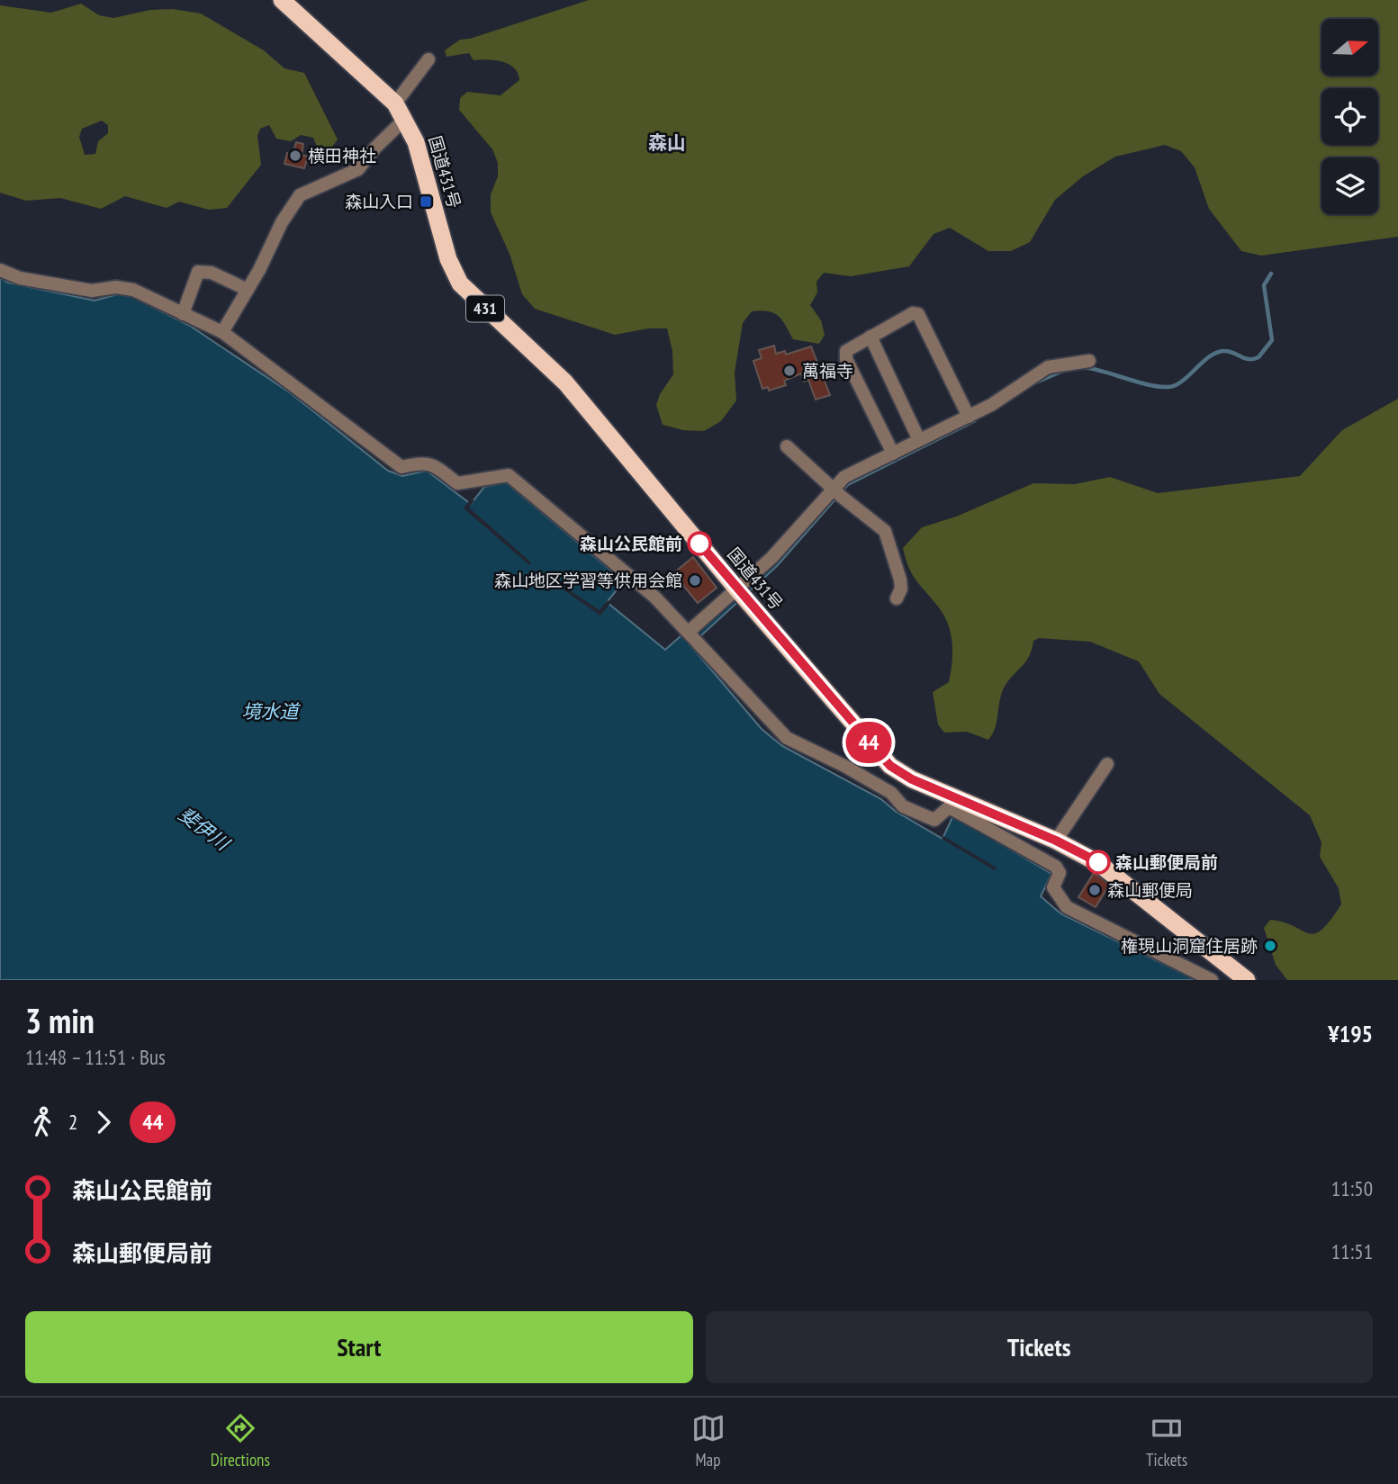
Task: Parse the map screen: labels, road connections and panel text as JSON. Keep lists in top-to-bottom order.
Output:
{
  "streets": {
    "highway": ["国道431号", "431"]
  },
  "districts": ["森山"],
  "water": ["境水道", "斐伊川"],
  "places": {
    "other": [
      "横田神社",
      "萬福寺",
      "森山公民館前",
      "森山地区学習等供用会館",
      "森山郵便局前",
      "森山郵便局",
      "権現山洞窟住居跡"
    ],
    "transit": ["森山入口"]
  },
  "lines": ["bus line 44"],
  "north": "right",
  "page": {
    "on_map": "44",
    "heading": ["3 min", "11:48 – 11:51 · Bus", "¥195"],
    "legs": ["2", "44"],
    "list": [
      {
        "name": "森山公民館前",
        "value": "11:50"
      },
      {
        "name": "森山郵便局前",
        "value": "11:51"
      }
    ],
    "buttons": ["Start", "Tickets"],
    "tabs": ["Directions", "Map", "Tickets"]
  }
}
